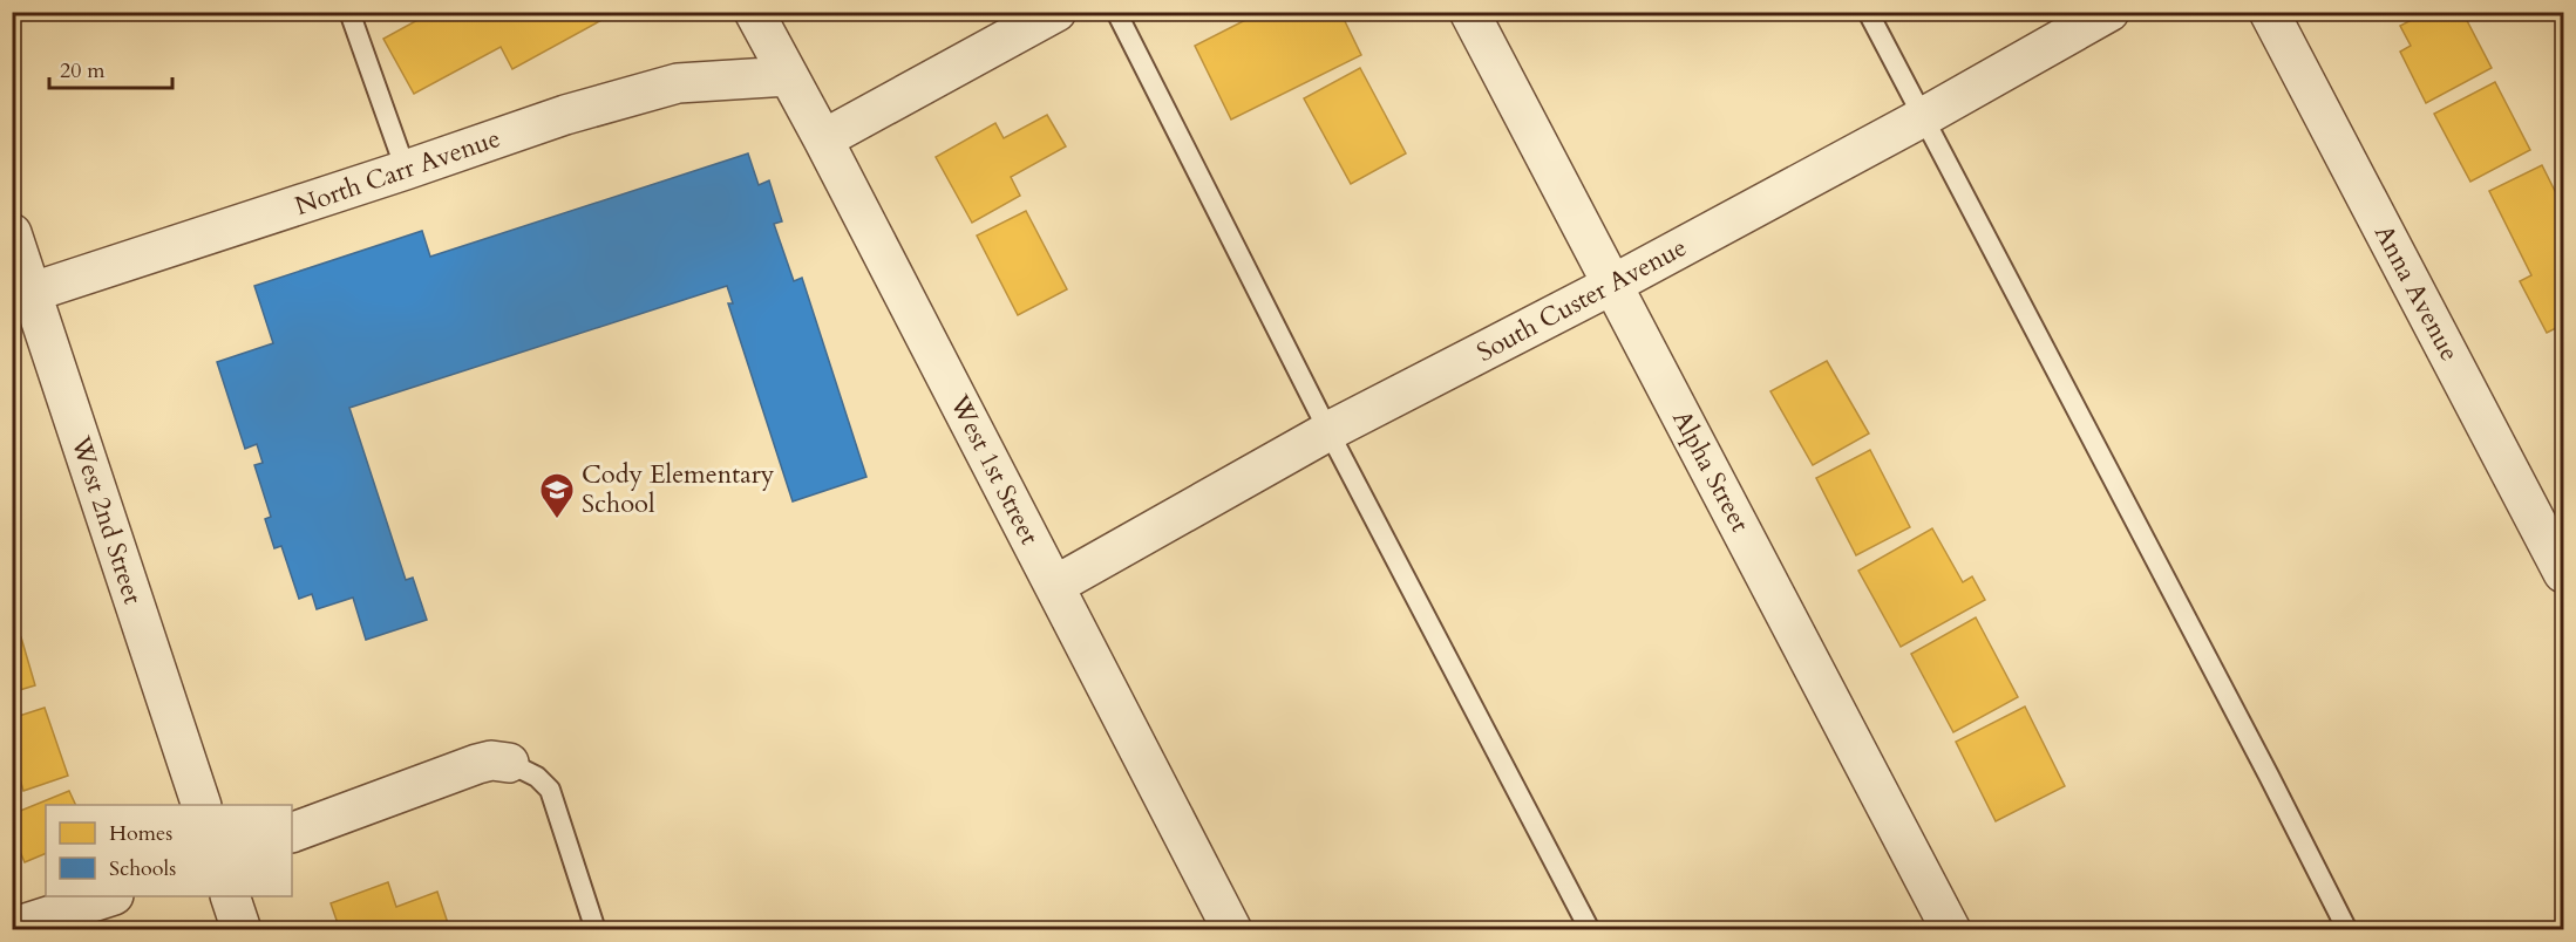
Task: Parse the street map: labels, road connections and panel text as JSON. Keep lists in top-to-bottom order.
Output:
{
  "streets": {
    "street": [
      "North Carr Avenue",
      "Anna Avenue",
      "South Custer Avenue",
      "West 1st Street",
      "Alpha Street",
      "West 2nd Street"
    ]
  },
  "crossings": [
    ["North Carr Avenue", "West 1st Street"],
    ["North Carr Avenue", "West 2nd Street"],
    ["South Custer Avenue", "West 1st Street"],
    ["South Custer Avenue", "Alpha Street"]
  ],
  "places": {
    "school or university": ["Cody Elementary School"]
  },
  "legend": ["Homes", "Schools"],
  "scale_bar": "20 m"
}
